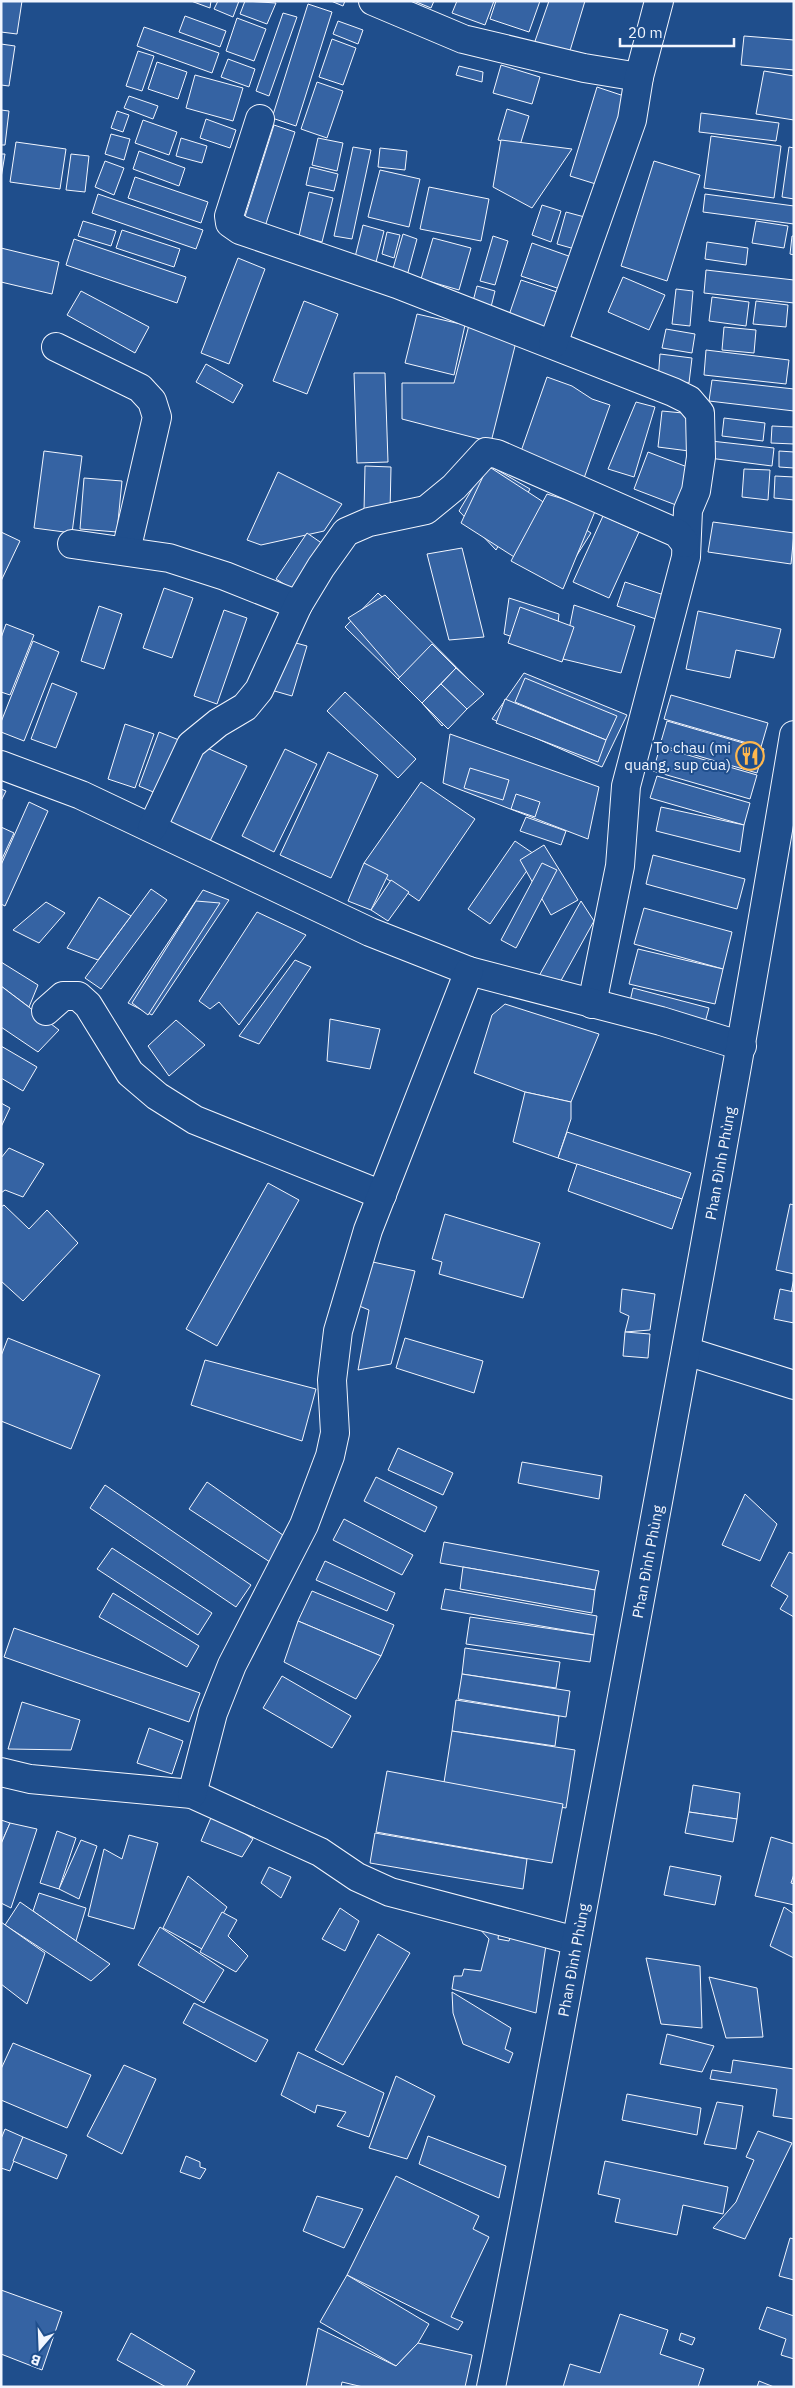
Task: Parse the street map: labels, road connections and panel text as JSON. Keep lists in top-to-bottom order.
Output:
{
  "streets": {
    "street": ["Phan Đình Phùng"]
  },
  "places": {
    "restaurant": ["To chau (mi quang, sup cua)"]
  },
  "scale_bar": "20 m",
  "north": "bottom"
}
